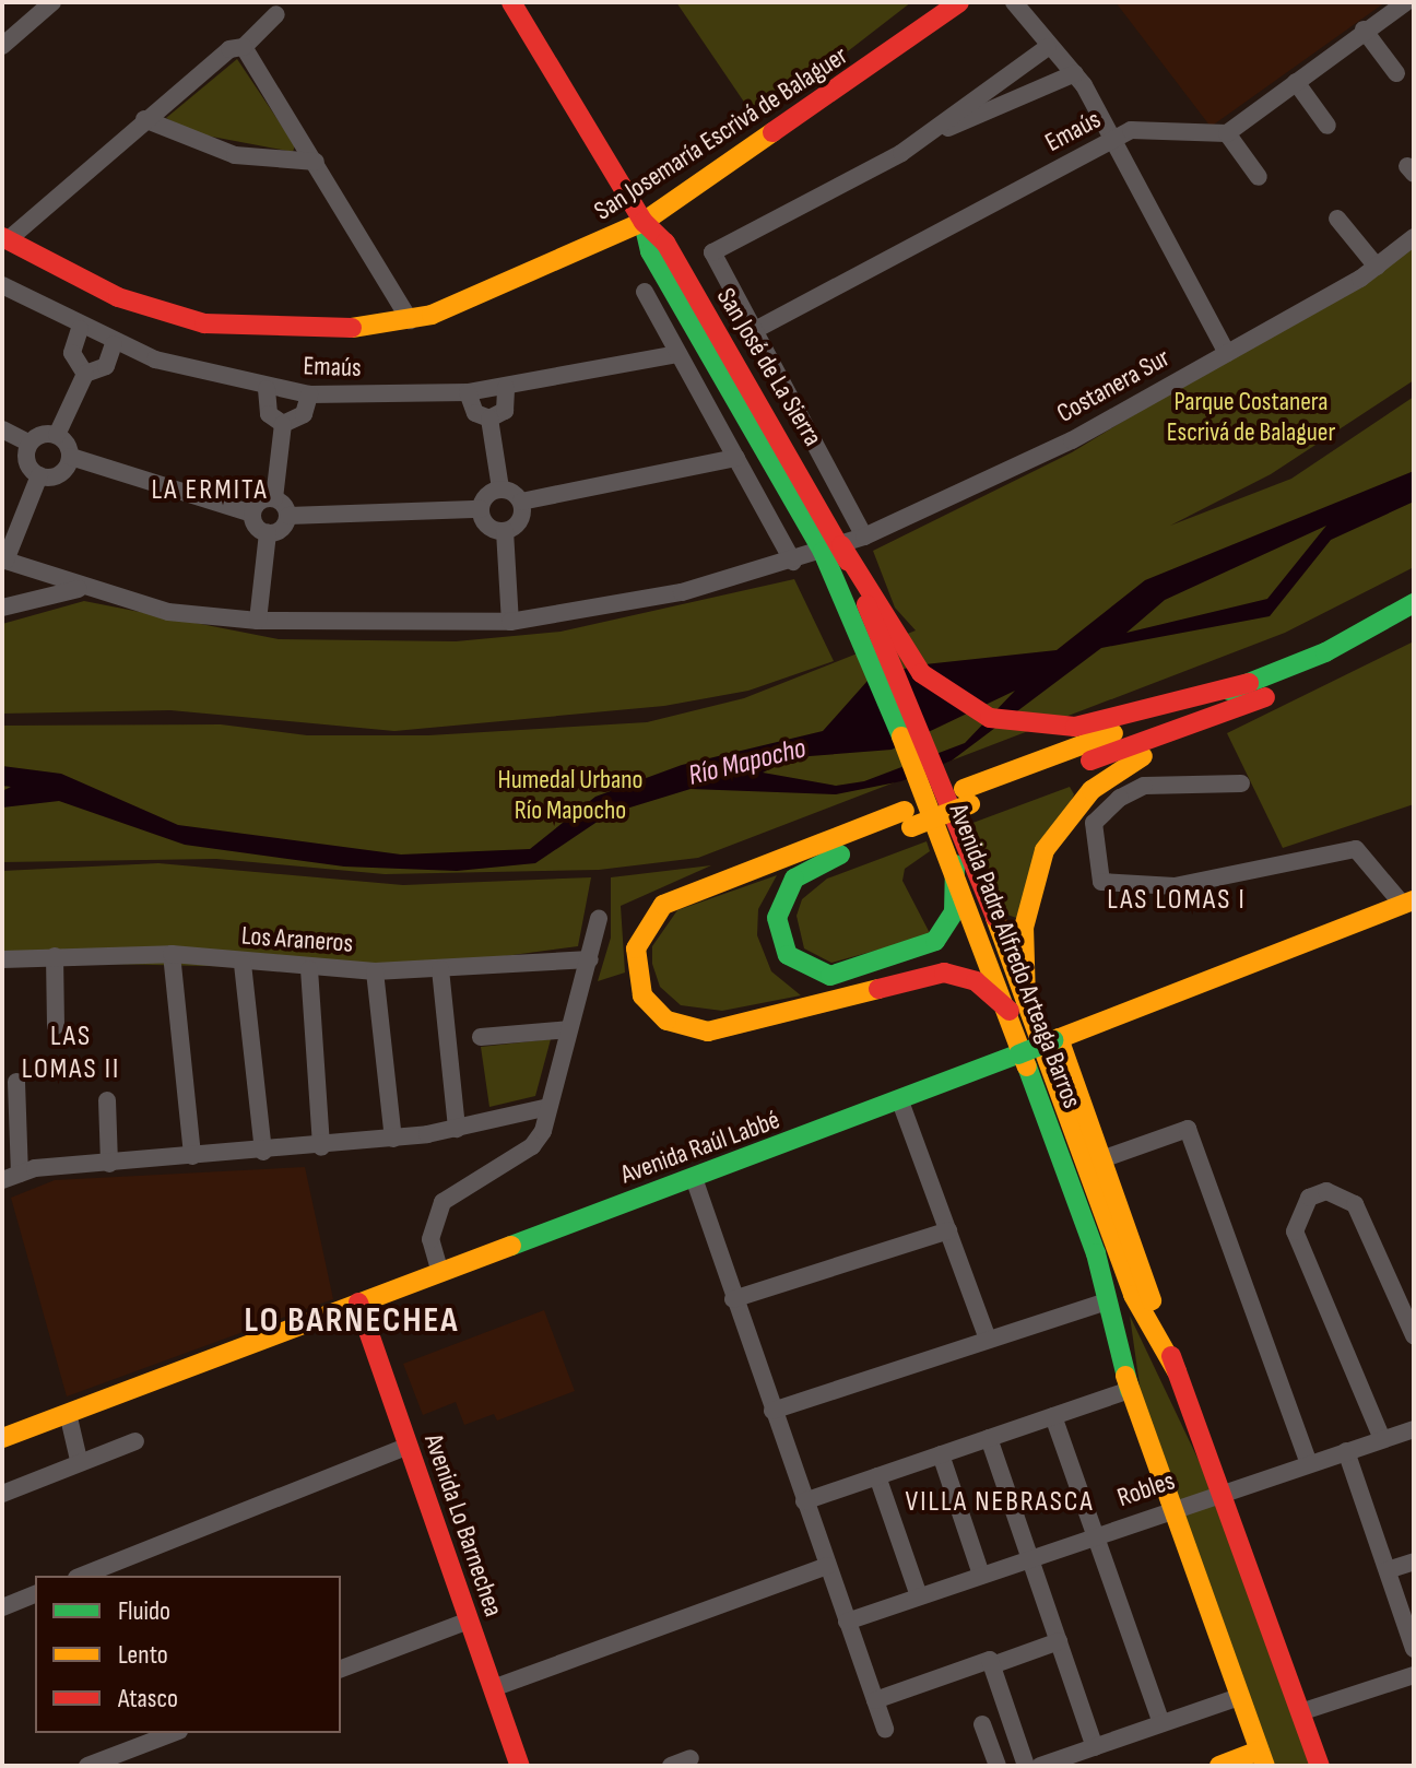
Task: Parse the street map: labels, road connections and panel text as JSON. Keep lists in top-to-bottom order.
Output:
{
  "streets": {
    "main road": [
      "San Josemaría Escrivá de Balaguer",
      "San José de La Sierra",
      "Avenida Padre Alfredo Arteaga Barros",
      "Avenida Raúl Labbé",
      "Avenida Lo Barnechea"
    ],
    "street": [
      "Emaús",
      "Costanera Sur",
      "Los Araneros",
      "Robles"
    ]
  },
  "crossings": [
    ["Emaús", "San José de La Sierra"],
    ["San Josemaría Escrivá de Balaguer", "San José de La Sierra"],
    ["San José de La Sierra", "Costanera Sur"],
    ["San José de La Sierra", "Avenida Padre Alfredo Arteaga Barros"],
    ["Costanera Sur", "Avenida Padre Alfredo Arteaga Barros"],
    ["Avenida Padre Alfredo Arteaga Barros", "Avenida Raúl Labbé"],
    ["Avenida Padre Alfredo Arteaga Barros", "Robles"],
    ["Avenida Raúl Labbé", "Avenida Lo Barnechea"]
  ],
  "districts": [
    "LA ERMITA",
    "LAS LOMAS I",
    "LAS LOMAS II",
    "LO BARNECHEA",
    "VILLA NEBRASCA"
  ],
  "water": ["Río Mapocho"],
  "parks": ["Parque Costanera Escrivá de Balaguer", "Humedal Urbano Río Mapocho"],
  "legend": ["Fluido", "Lento", "Atasco"]
}
